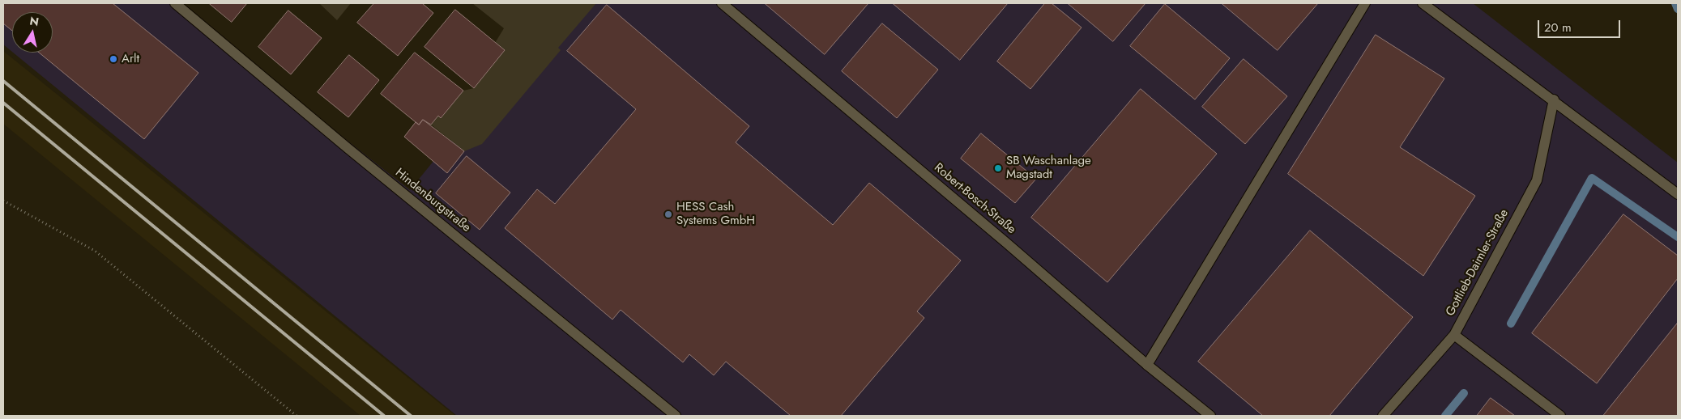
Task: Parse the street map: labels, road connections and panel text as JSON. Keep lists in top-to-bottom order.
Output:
{
  "streets": {
    "street": ["Robert-Bosch-Straße", "Hindenburgstraße", "Gottlieb-Daimler-Straße"]
  },
  "places": ["Arlt", "SB Waschanlage Magstadt", "HESS Cash Systems GmbH"],
  "scale_bar": "20 m",
  "north": "top"
}
